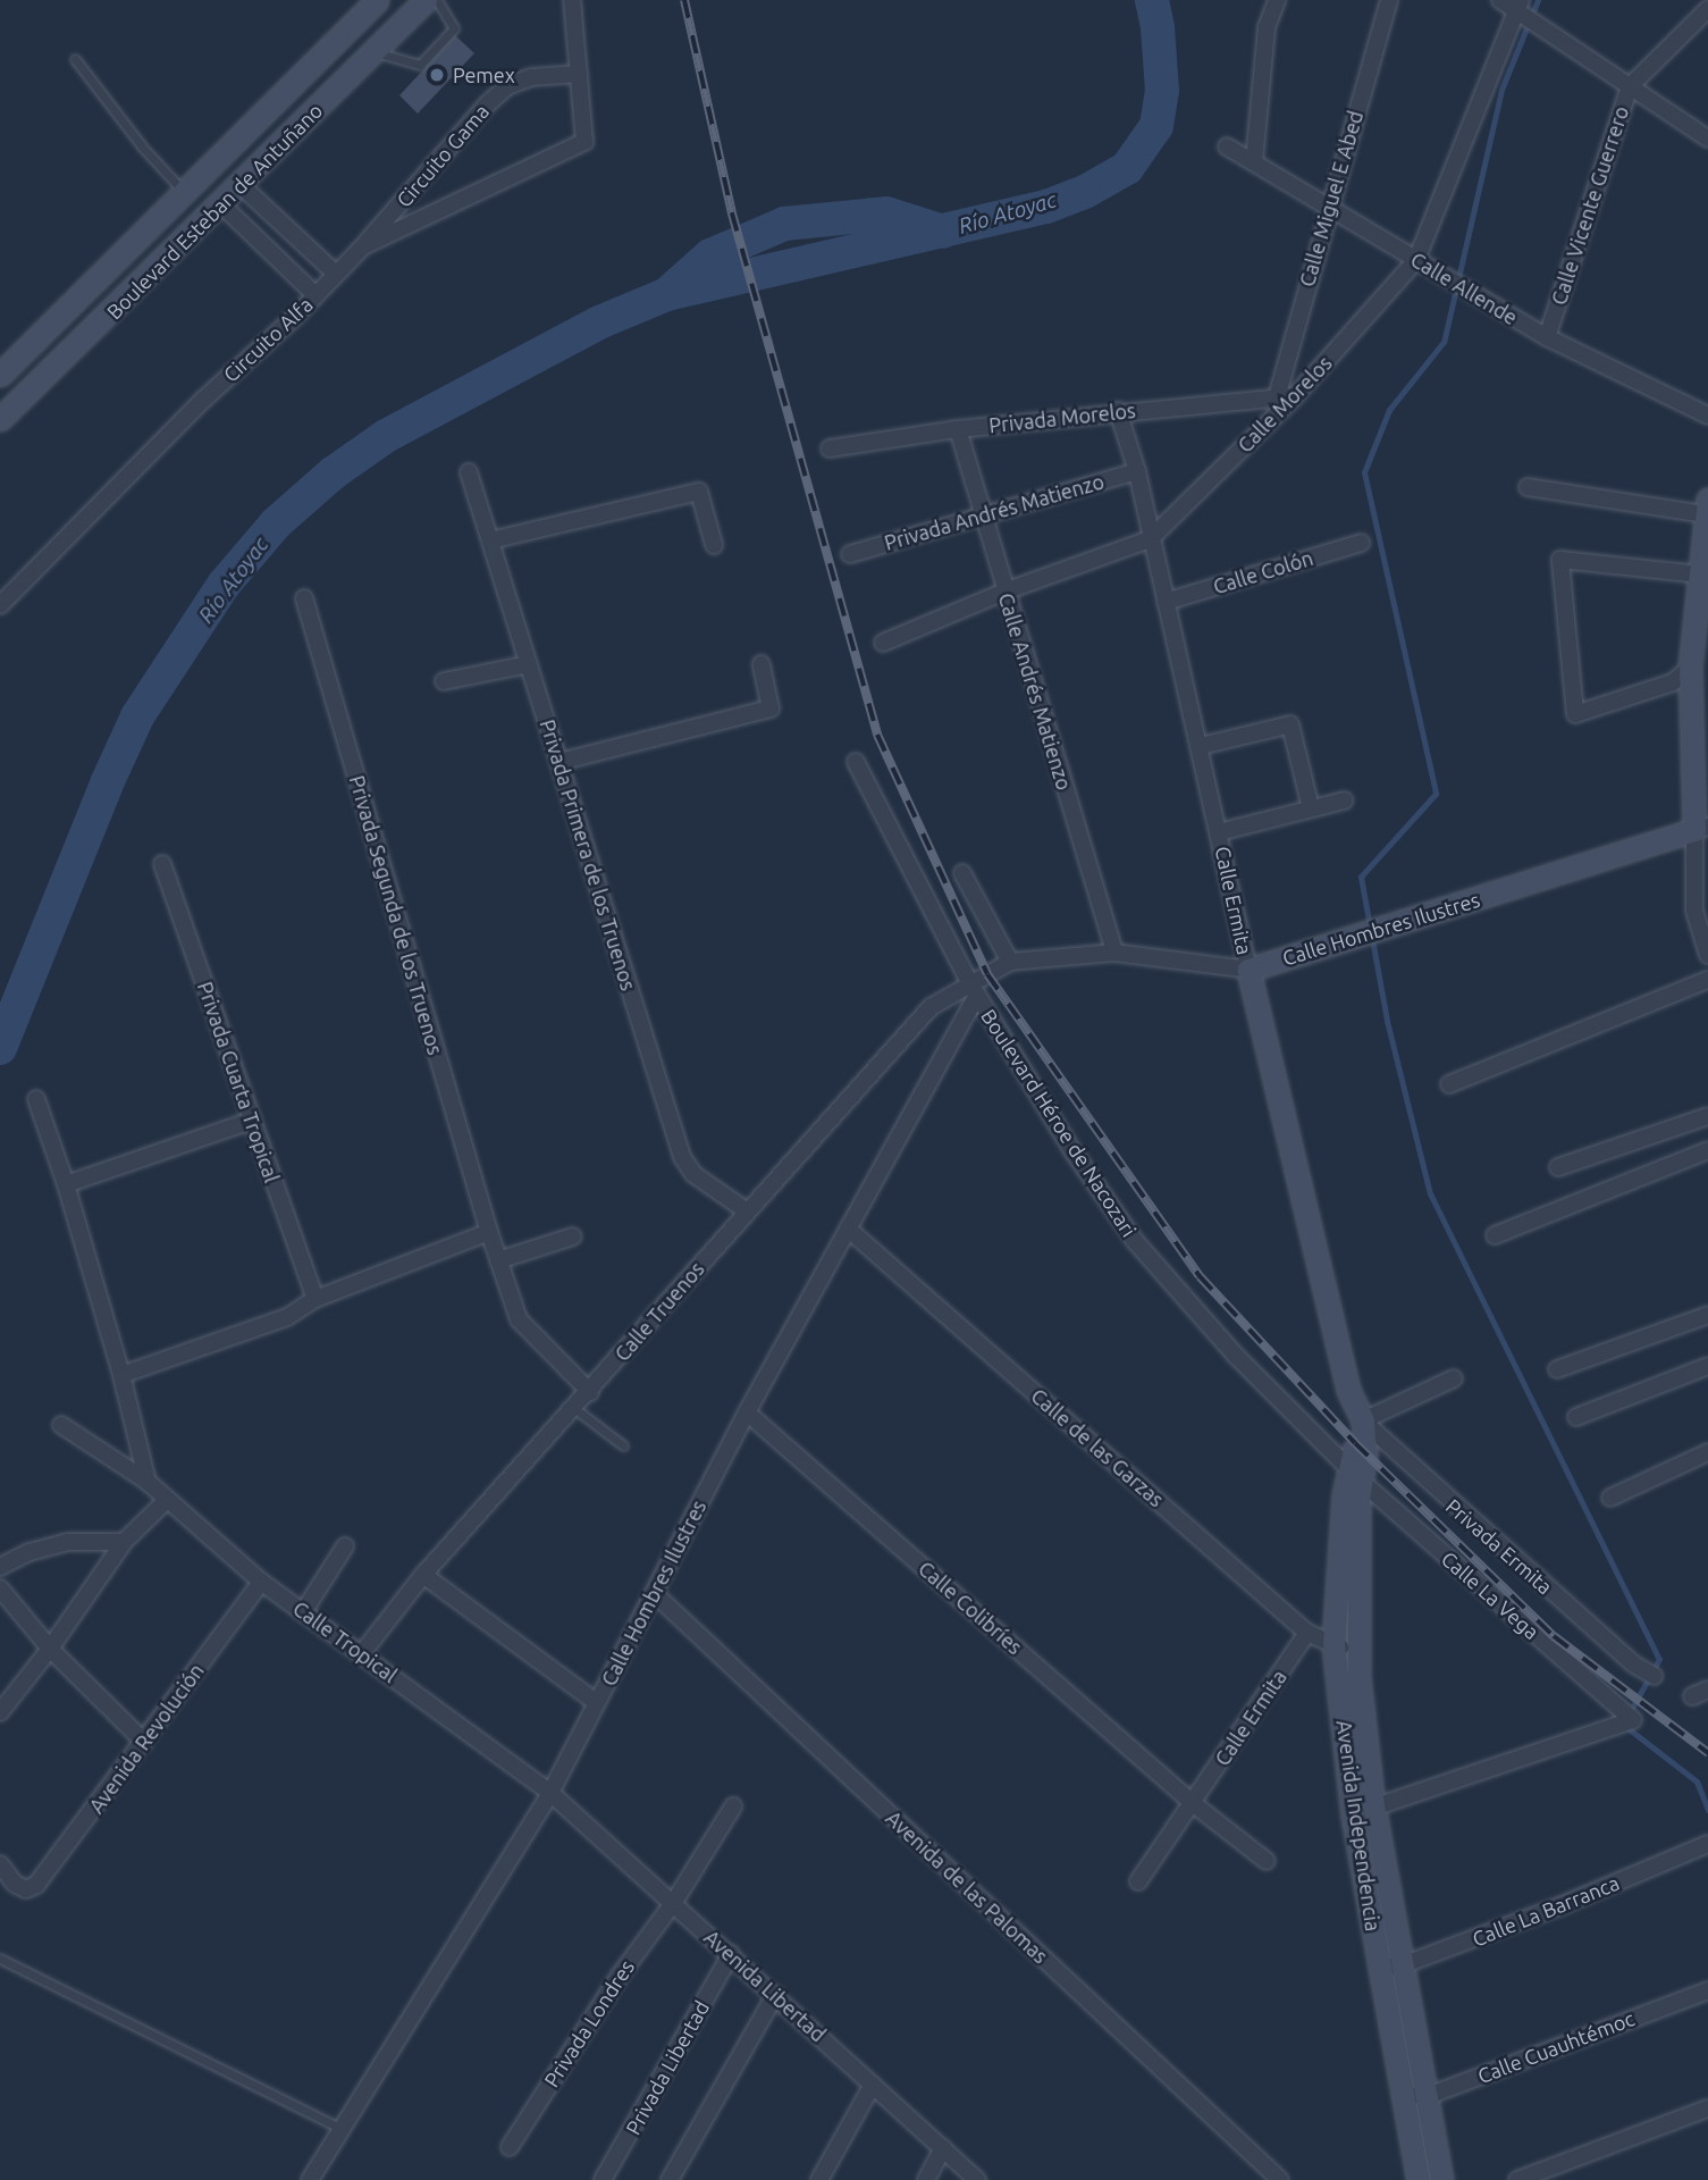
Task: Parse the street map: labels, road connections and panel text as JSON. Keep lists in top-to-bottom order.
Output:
{
  "streets": {
    "street": [
      "Circuito Gama",
      "Calle Miguel E Abed",
      "Calle Vicente Guerrero",
      "Boulevard Esteban de Antuñano",
      "Calle Allende",
      "Circuito Alfa",
      "Calle Morelos",
      "Privada Morelos",
      "Privada Andrés Matienzo",
      "Calle Colón",
      "Calle Andrés Matienzo",
      "Privada Primera de los Truenos",
      "Calle Ermita",
      "Privada Segunda de los Truenos",
      "Calle Hombres Ilustres",
      "Privada Cuarta Tropical",
      "Boulevard Héroe de Nacozari",
      "Calle Truenos",
      "Calle de las Garzas",
      "Privada Ermita",
      "Calle La Vega",
      "Calle Colibríes",
      "Calle Tropical",
      "Avenida Revolución",
      "Avenida Independencia",
      "Avenida de las Palomas",
      "Calle La Barranca",
      "Avenida Libertad",
      "Privada Londres",
      "Calle Cuauhtémoc",
      "Privada Libertad"
    ]
  },
  "crossings": [
    ["Circuito Gama", "Circuito Alfa"],
    ["Calle Miguel E Abed", "Calle Allende"],
    ["Calle Miguel E Abed", "Privada Morelos"],
    ["Calle Vicente Guerrero", "Calle Allende"],
    ["Calle Allende", "Calle Morelos"],
    ["Calle Morelos", "Privada Morelos"],
    ["Calle Morelos", "Calle Andrés Matienzo"],
    ["Calle Morelos", "Calle Ermita"],
    ["Privada Morelos", "Calle Andrés Matienzo"],
    ["Privada Morelos", "Calle Ermita"],
    ["Privada Andrés Matienzo", "Calle Andrés Matienzo"],
    ["Privada Andrés Matienzo", "Calle Ermita"],
    ["Calle Colón", "Calle Ermita"],
    ["Calle Andrés Matienzo", "Calle Hombres Ilustres"],
    ["Privada Primera de los Truenos", "Calle Truenos"],
    ["Calle Ermita", "Calle Hombres Ilustres"],
    ["Calle Ermita", "Boulevard Héroe de Nacozari"],
    ["Calle Ermita", "Calle de las Garzas"],
    ["Calle Ermita", "Privada Ermita"],
    ["Calle Ermita", "Calle La Vega"],
    ["Calle Ermita", "Calle Colibríes"],
    ["Calle Ermita", "Avenida Independencia"],
    ["Privada Segunda de los Truenos", "Calle Truenos"],
    ["Calle Hombres Ilustres", "Boulevard Héroe de Nacozari"],
    ["Calle Hombres Ilustres", "Calle Truenos"],
    ["Calle Hombres Ilustres", "Calle de las Garzas"],
    ["Calle Hombres Ilustres", "Calle Colibríes"],
    ["Calle Hombres Ilustres", "Calle Tropical"],
    ["Calle Hombres Ilustres", "Avenida de las Palomas"],
    ["Calle Hombres Ilustres", "Avenida Libertad"],
    ["Boulevard Héroe de Nacozari", "Calle Truenos"],
    ["Boulevard Héroe de Nacozari", "Calle La Vega"],
    ["Boulevard Héroe de Nacozari", "Avenida Independencia"],
    ["Calle Truenos", "Calle Tropical"],
    ["Calle de las Garzas", "Avenida Independencia"],
    ["Calle La Vega", "Avenida Independencia"],
    ["Calle Tropical", "Avenida Revolución"],
    ["Calle Tropical", "Avenida Libertad"],
    ["Avenida Independencia", "Calle La Barranca"],
    ["Avenida Independencia", "Calle Cuauhtémoc"],
    ["Avenida Libertad", "Privada Londres"],
    ["Avenida Libertad", "Privada Libertad"]
  ],
  "water": ["Río Atoyac"],
  "places": ["Pemex"]
}
